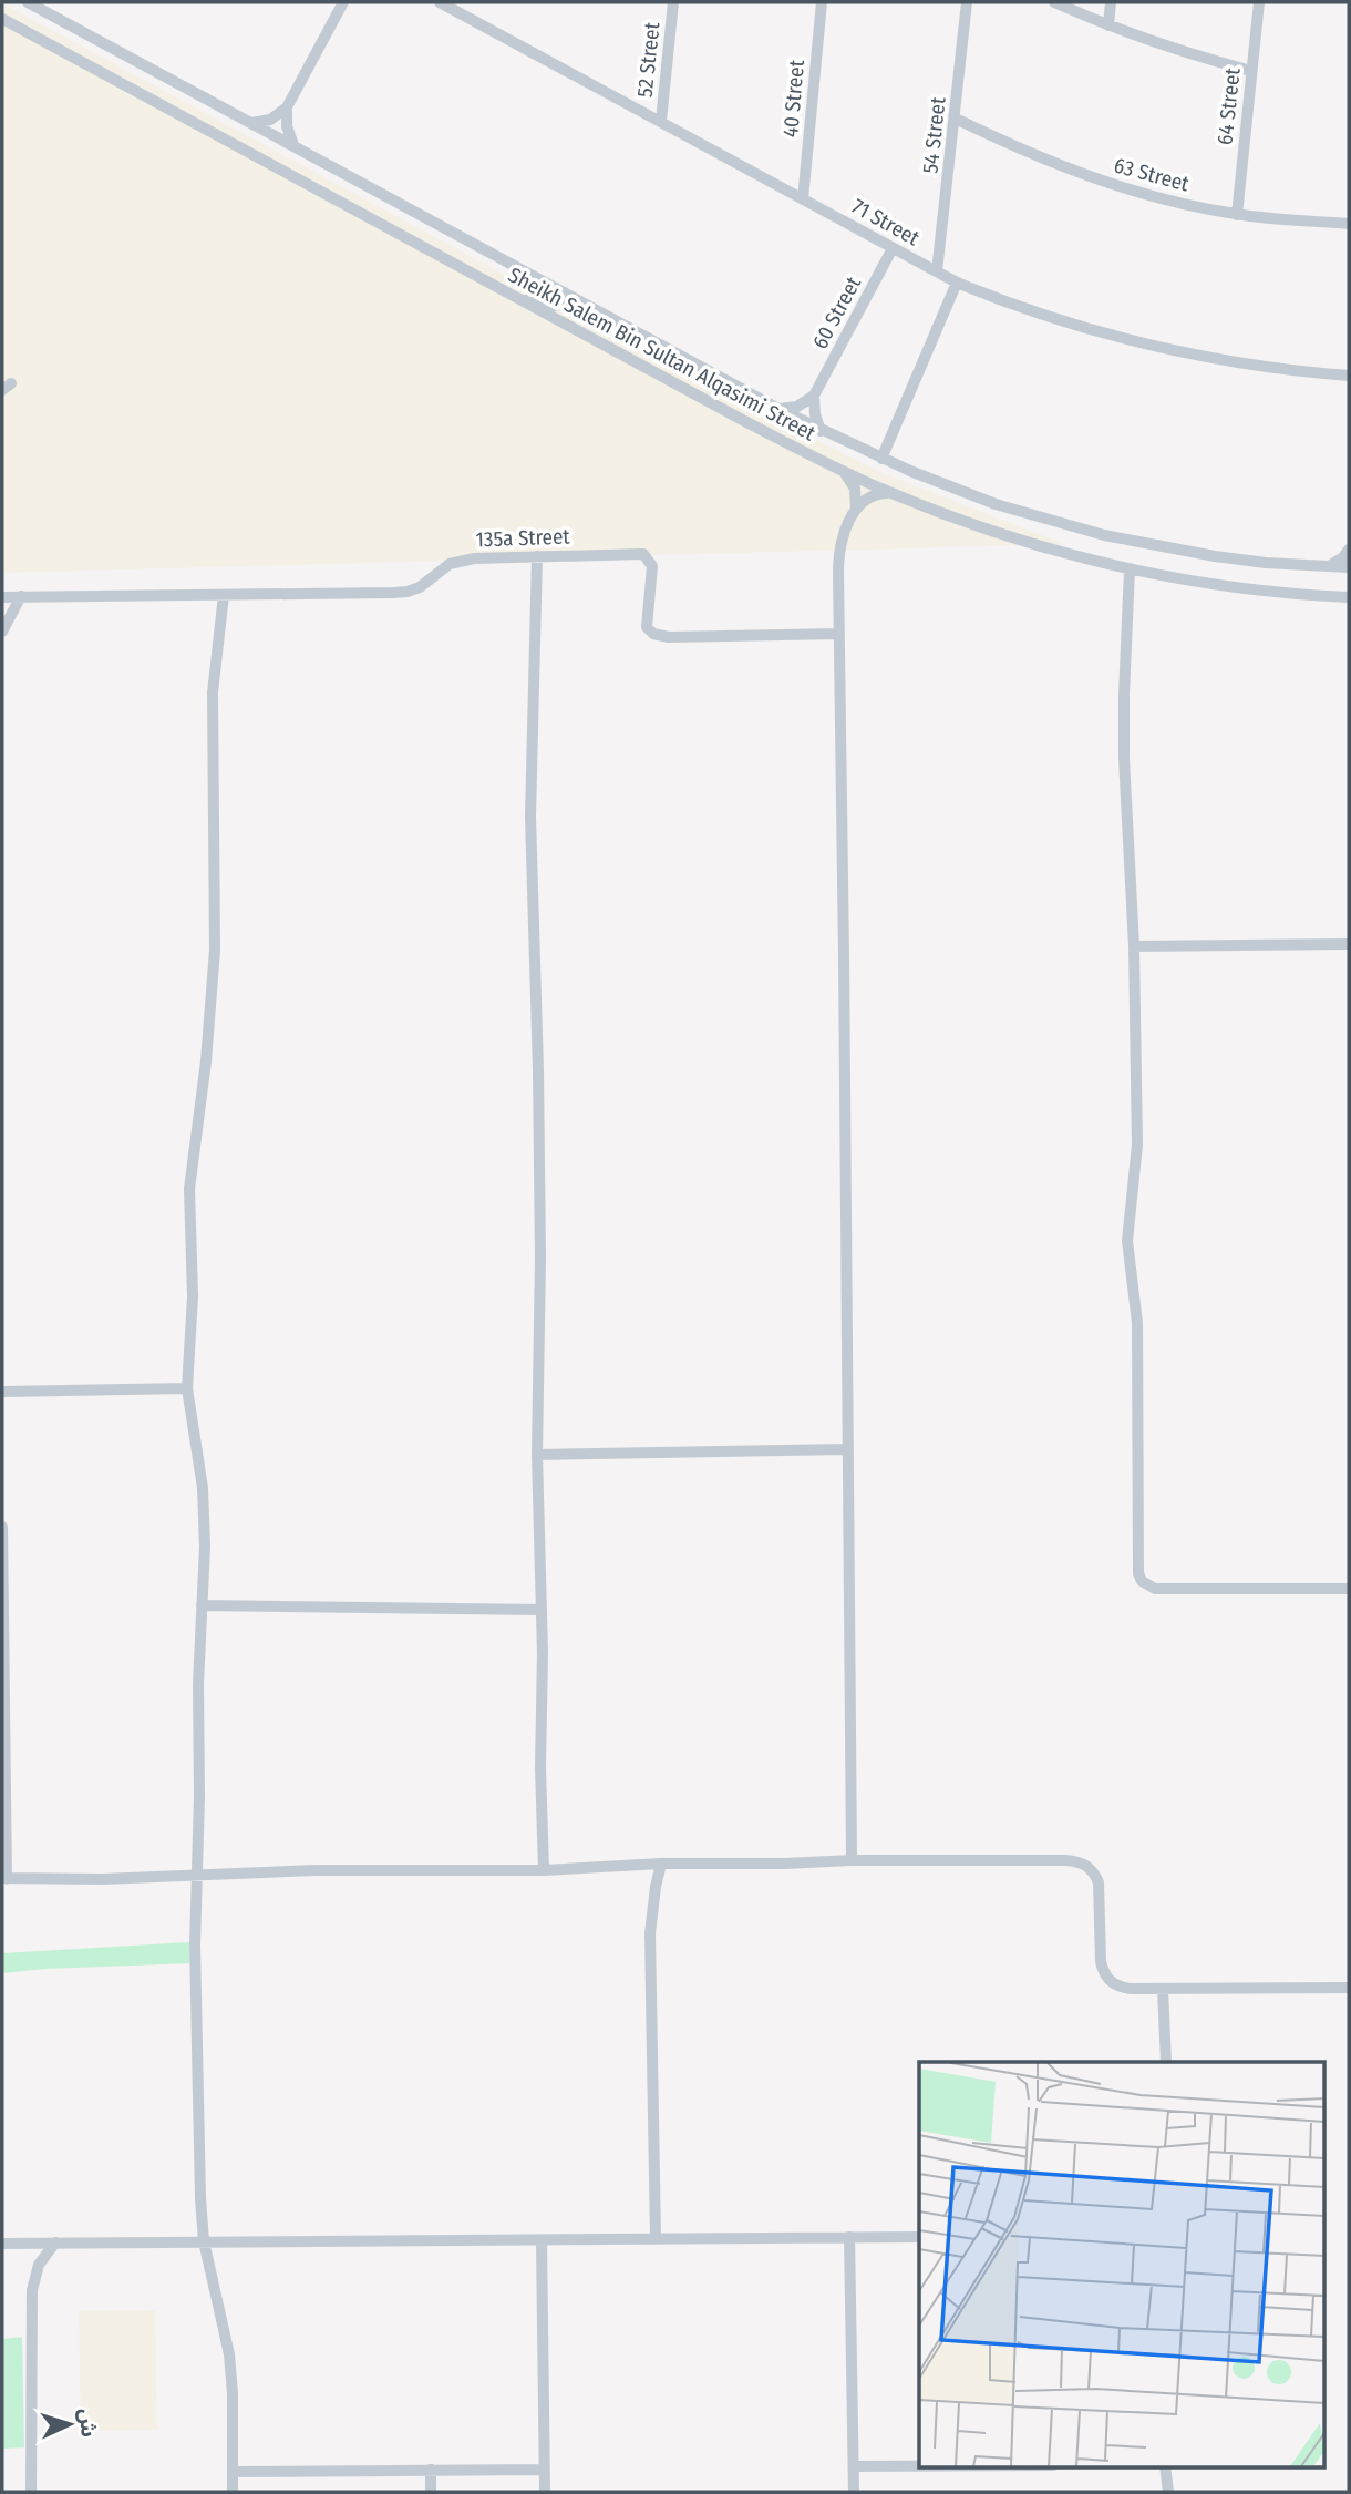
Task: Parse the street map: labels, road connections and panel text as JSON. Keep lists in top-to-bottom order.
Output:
{
  "streets": {
    "street": [
      "52 Street",
      "40 Street",
      "64 Street",
      "54 Street",
      "63 Street",
      "71 Street",
      "60 Street",
      "Sheikh Salem Bin Sultan Alqasimi Street",
      "135a Street"
    ]
  },
  "crossings": [
    ["52 Street", "71 Street"],
    ["40 Street", "71 Street"],
    ["64 Street", "63 Street"],
    ["54 Street", "63 Street"],
    ["54 Street", "71 Street"],
    ["71 Street", "60 Street"]
  ],
  "north": "right"
}
